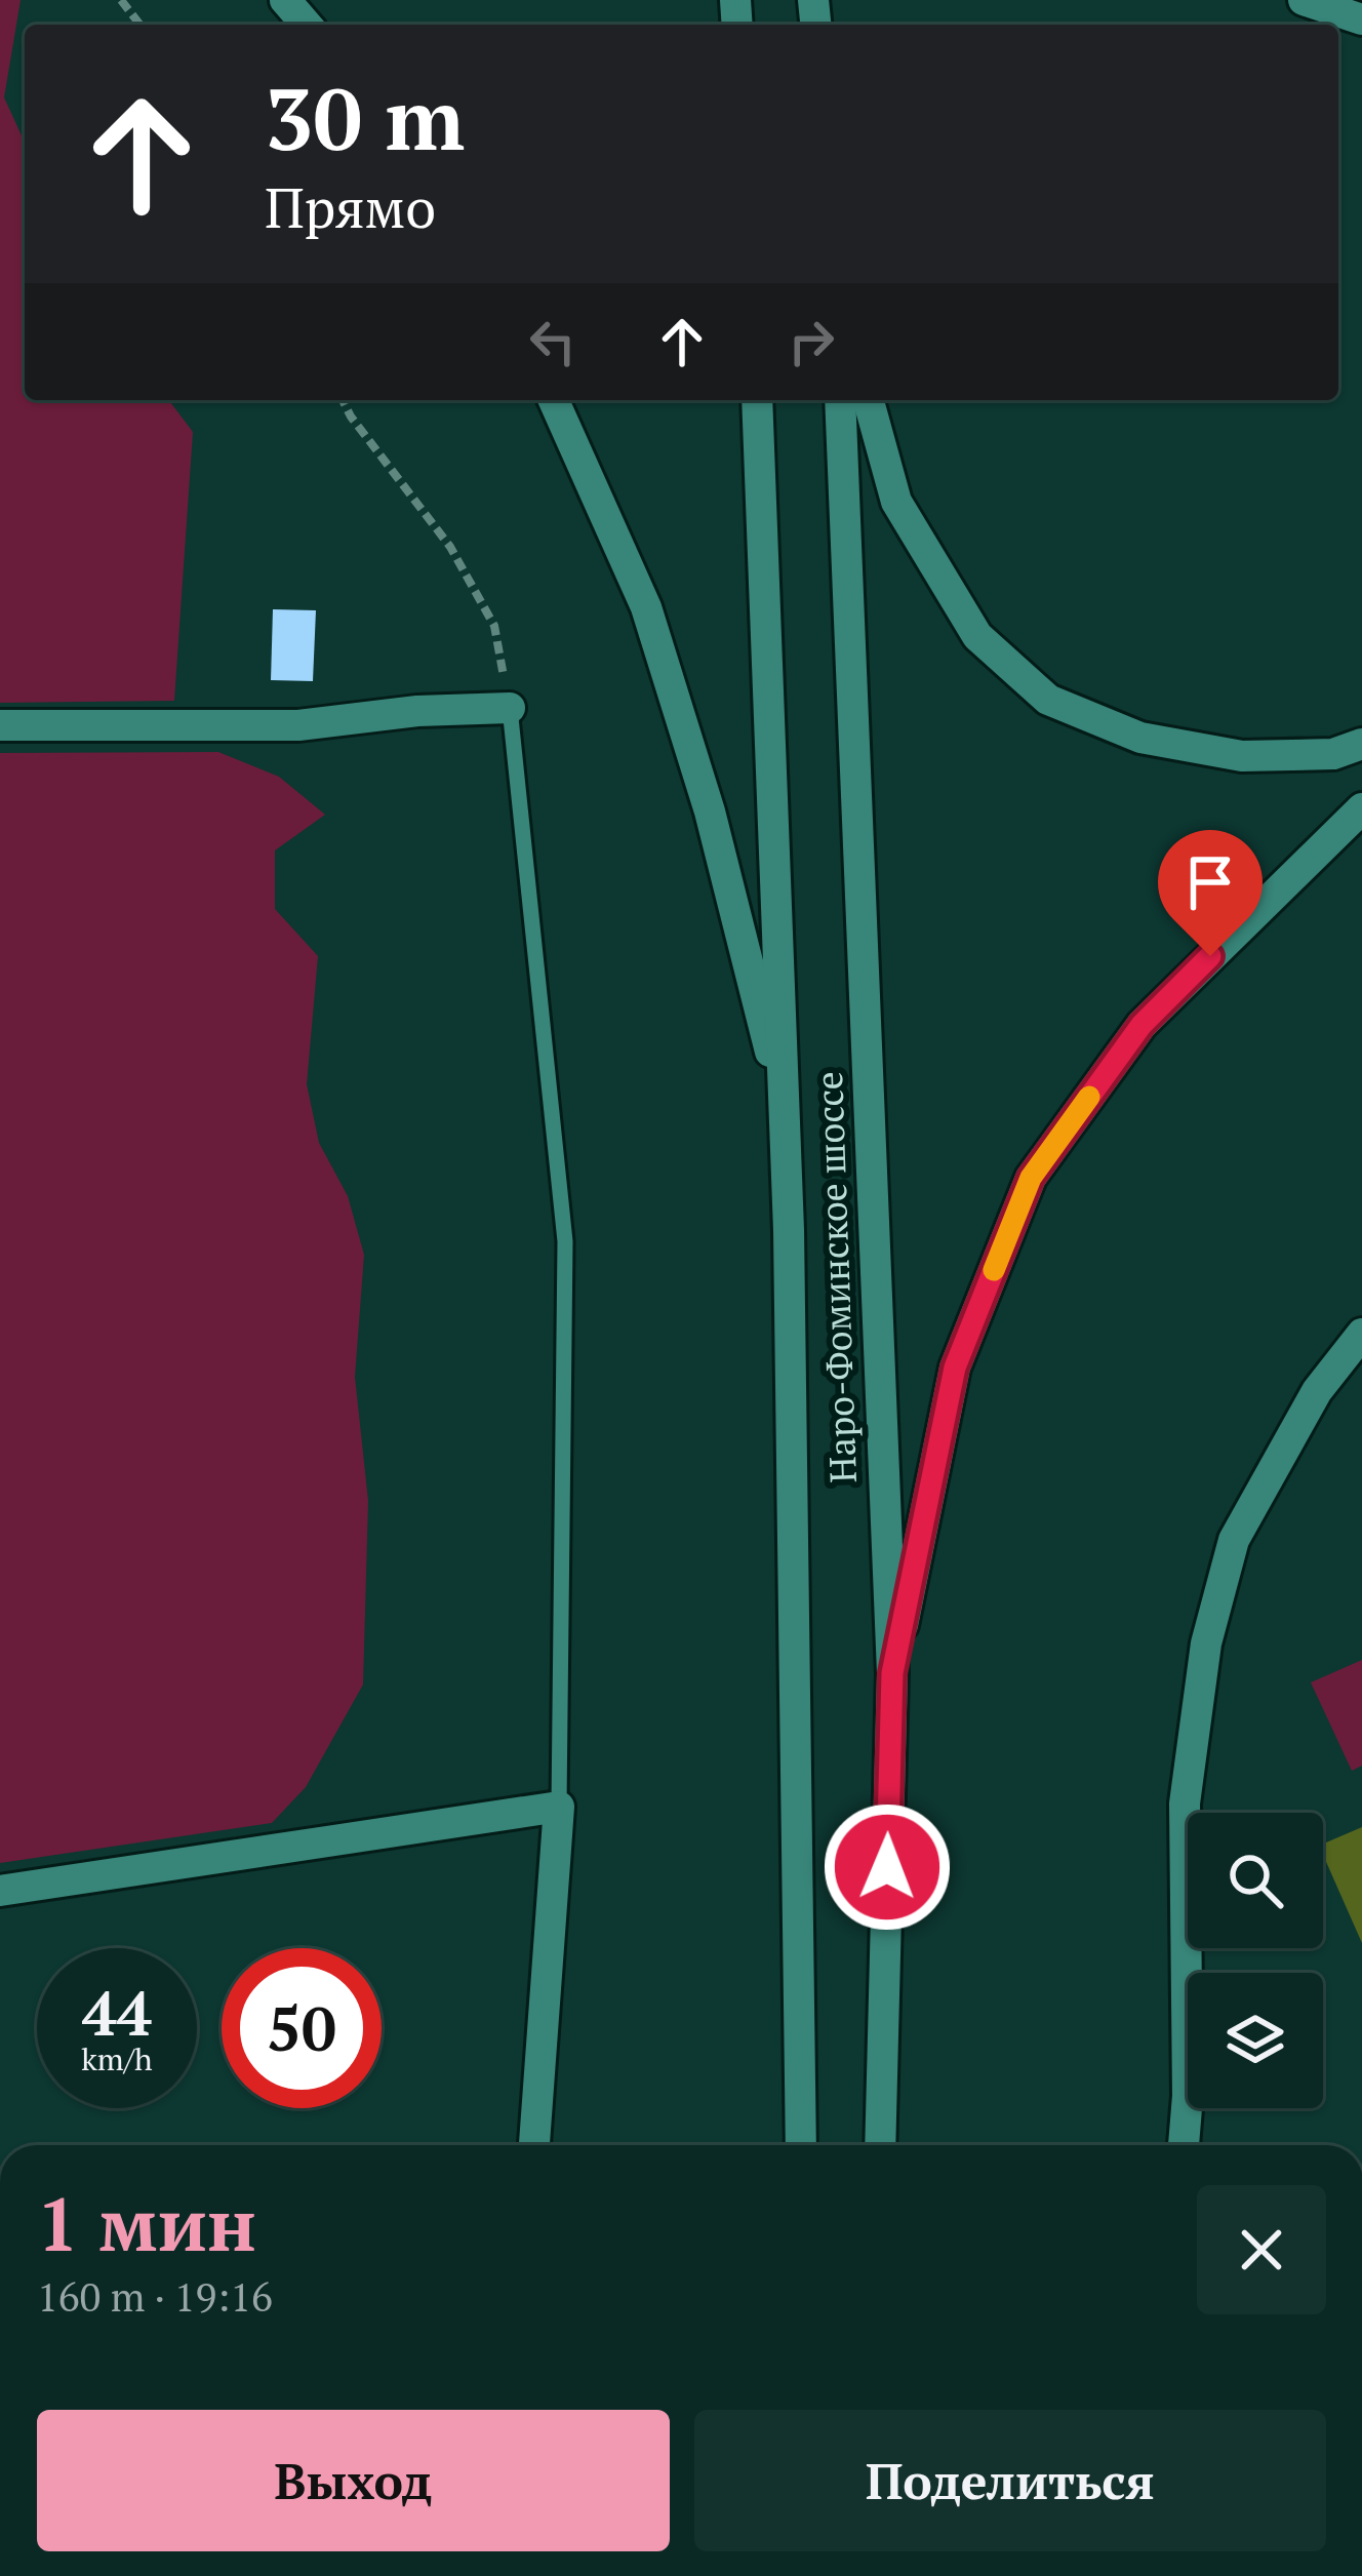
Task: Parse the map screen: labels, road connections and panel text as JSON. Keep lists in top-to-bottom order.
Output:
{
  "streets": {
    "main road": ["Наро-Фоминское шоссе"]
  },
  "page": {
    "turn": ["30 m", "Прямо"],
    "speed": "44 km/h",
    "limit": "50",
    "heading": ["1 мин", "160 m · 19:16"],
    "buttons": ["Выход", "Поделиться"]
  }
}
